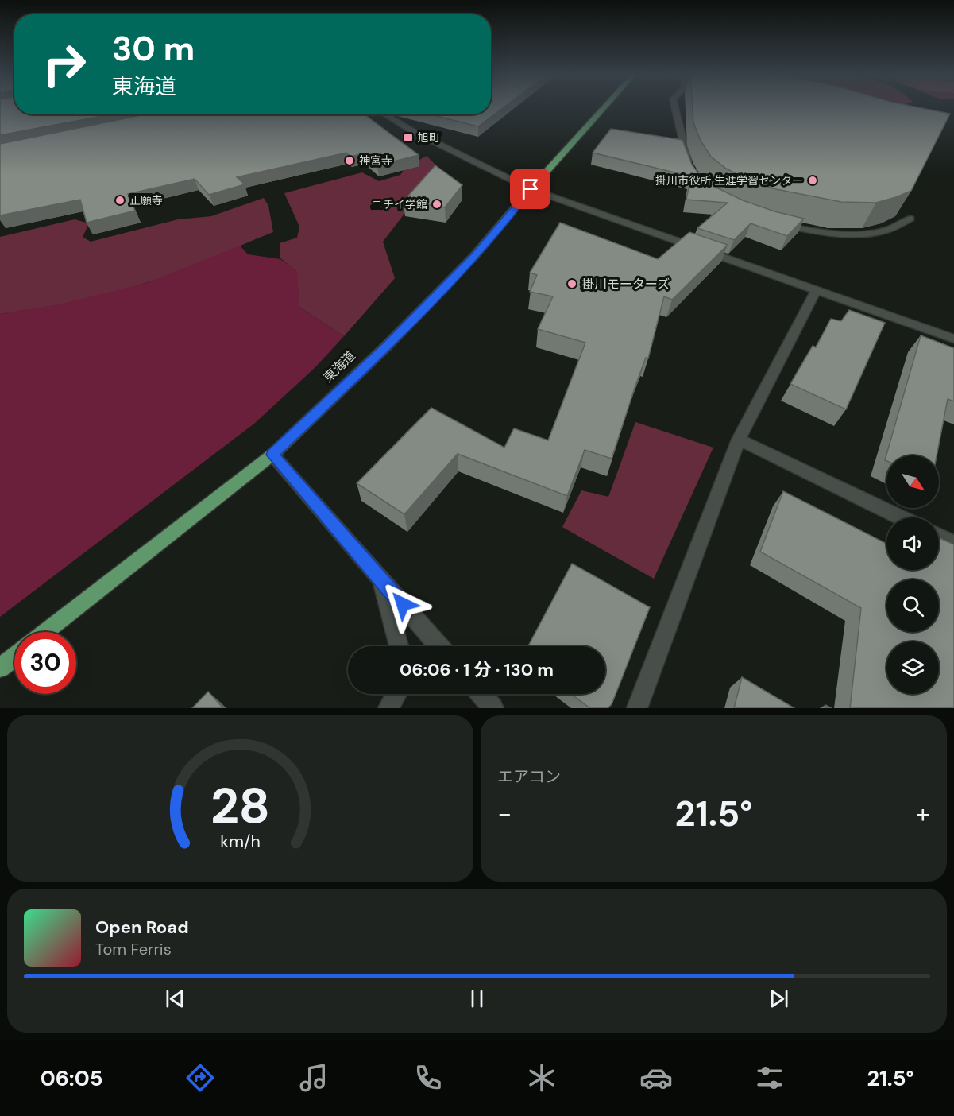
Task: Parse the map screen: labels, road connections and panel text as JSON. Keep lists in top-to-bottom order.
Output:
{
  "streets": {
    "main road": ["東海道"]
  },
  "places": {
    "transit": ["旭町"],
    "other": [
      "神宮寺",
      "掛川市役所 生涯学習センター",
      "正願寺",
      "ニチイ学館",
      "掛川モーターズ"
    ]
  },
  "north": "bottom right",
  "page": {
    "turn": ["30 m", "東海道"],
    "limit": "30",
    "trip": "06:06 · 1 分 · 130 m",
    "tile": "エアコン",
    "heat": ["−", "21.5°", "+"],
    "song": ["Open Road", "Tom Ferris"],
    "tabs": ["06:05", "21.5°"],
    "gauge": ["28", "km/h"]
  }
}
